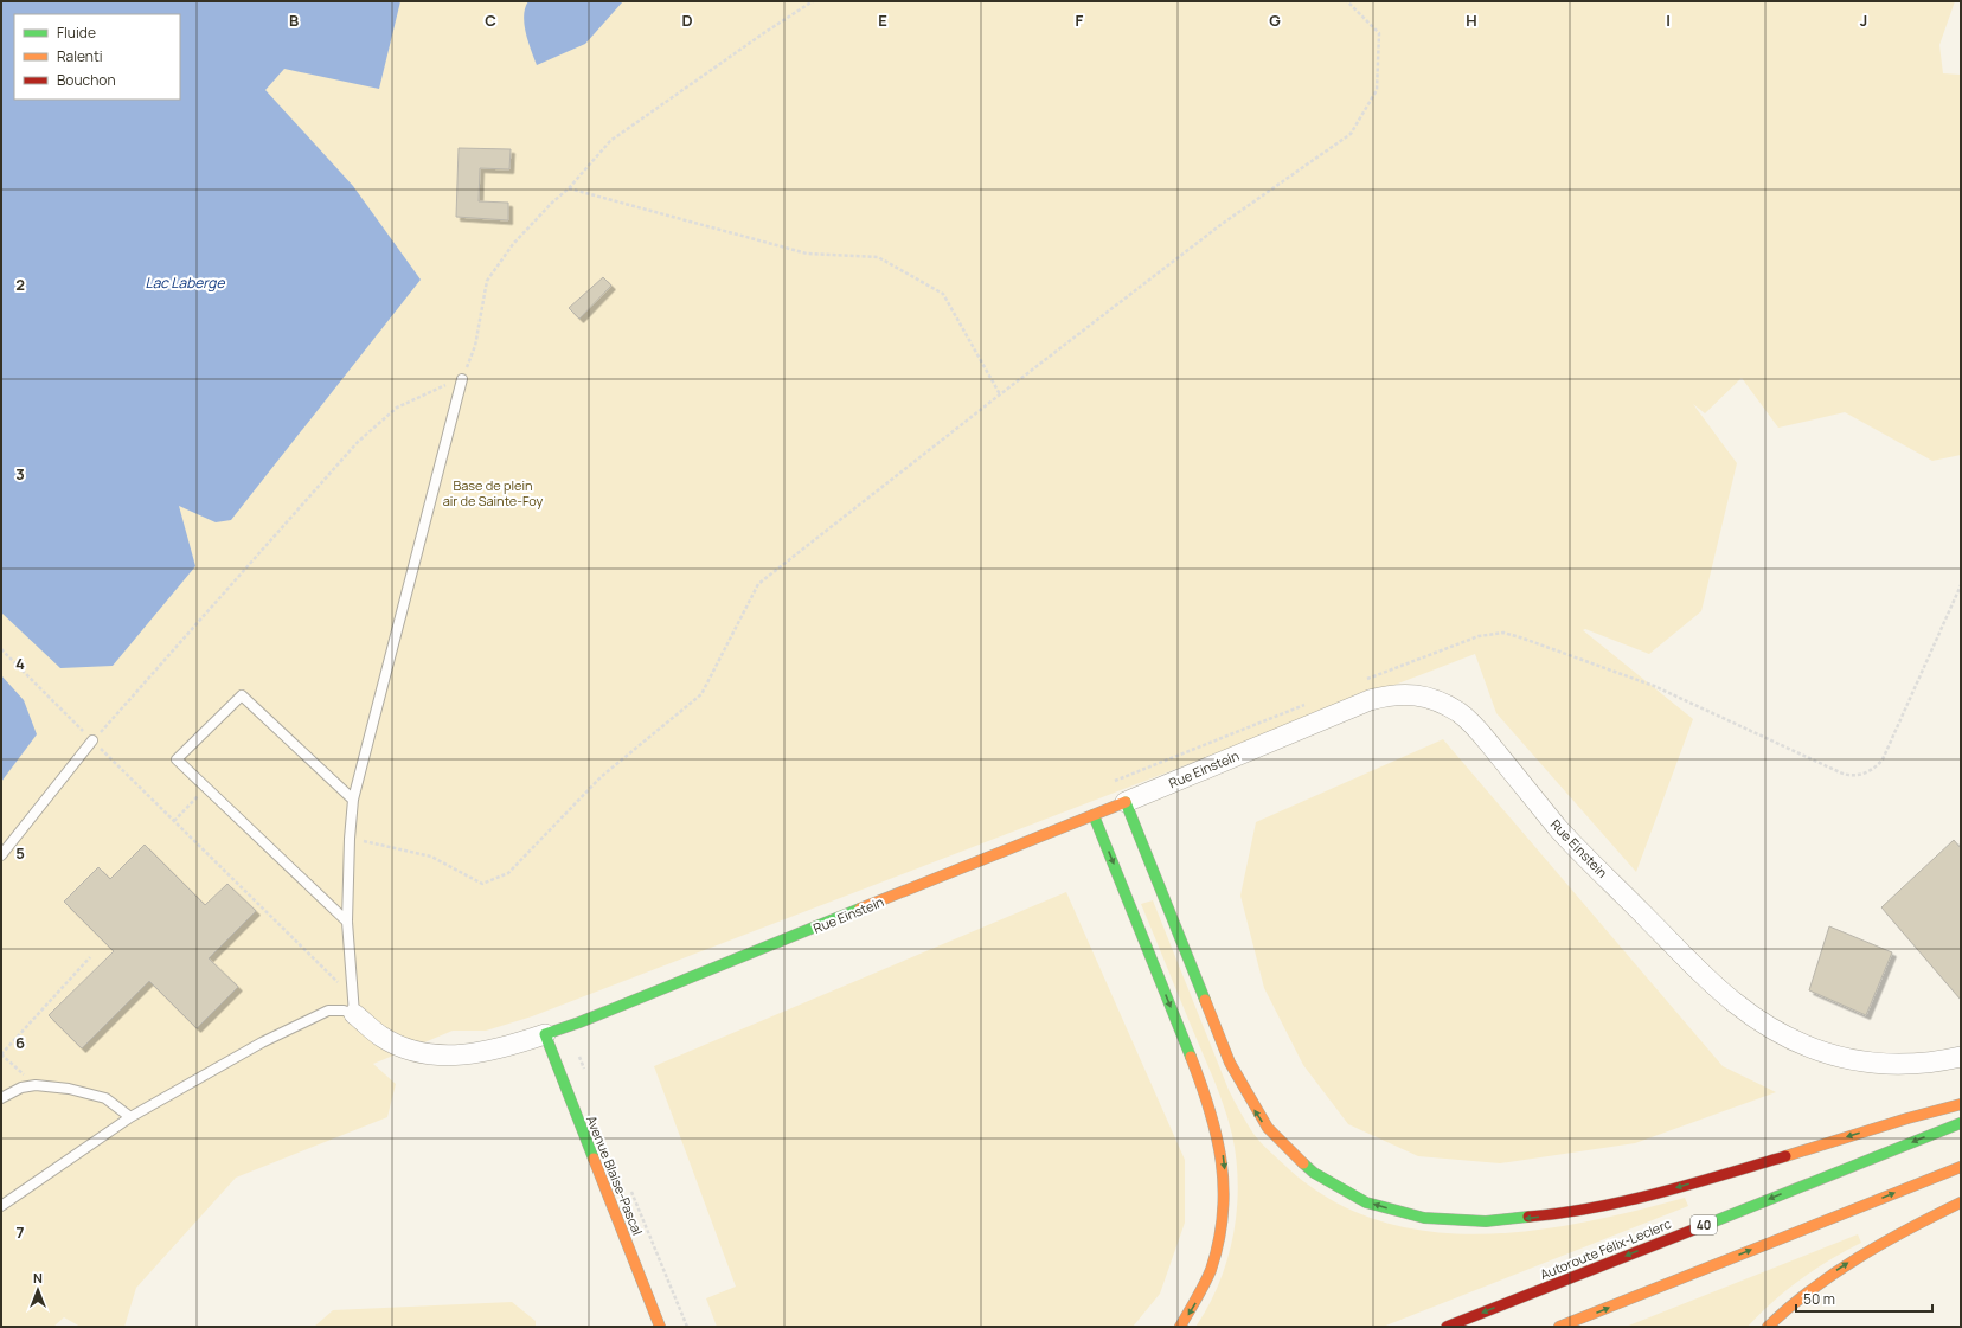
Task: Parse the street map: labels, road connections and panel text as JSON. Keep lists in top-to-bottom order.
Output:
{
  "streets": {
    "main road": [
      "Rue Einstein",
      "Avenue Blaise-Pascal",
      "40",
      "Autoroute Félix-Leclerc"
    ]
  },
  "crossings": [
    ["Rue Einstein", "Avenue Blaise-Pascal"]
  ],
  "water": ["Lac Laberge"],
  "parks": ["Base de plein air de Sainte-Foy"],
  "legend": ["Fluide", "Ralenti", "Bouchon"],
  "scale_bar": "50 m",
  "north": "top",
  "grid": {
    "columns": [
      "B",
      "C",
      "D",
      "E",
      "F",
      "G",
      "H",
      "I",
      "J"
    ],
    "rows": [
      "2",
      "3",
      "4",
      "5",
      "6",
      "7"
    ]
  }
}
